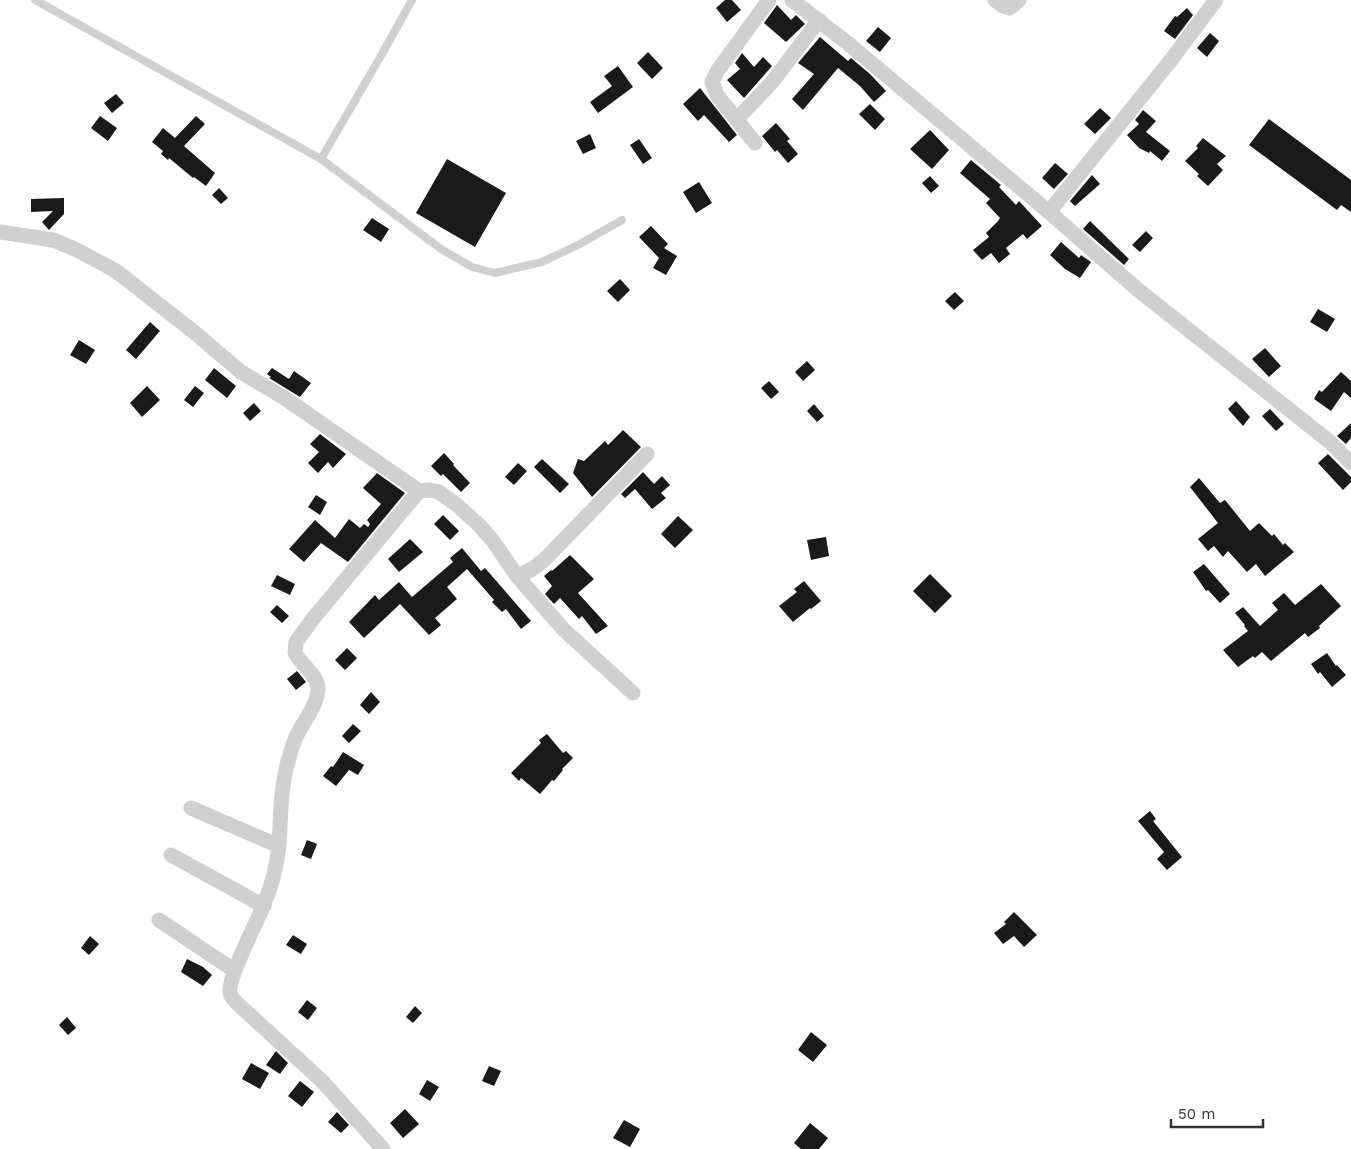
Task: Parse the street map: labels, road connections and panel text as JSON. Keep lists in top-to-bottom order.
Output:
{
  "scale_bar": "50 m"
}
